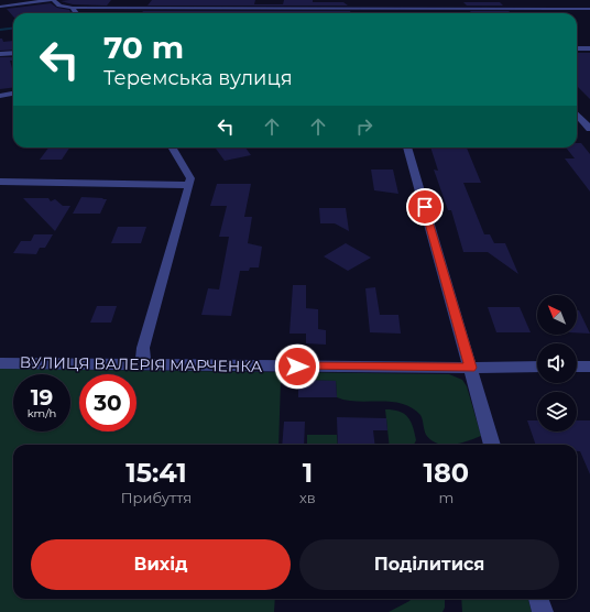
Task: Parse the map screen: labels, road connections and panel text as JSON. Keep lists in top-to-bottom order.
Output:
{
  "streets": {
    "street": ["ВУЛИЦЯ ВАЛЕРІЯ МАРЧЕНКА"]
  },
  "north": "top left",
  "page": {
    "turn": ["70 m", "Теремська вулиця"],
    "speed": "19 km/h",
    "limit": "30",
    "eta": [
      "15:41",
      "Прибуття",
      "1",
      "хв",
      "180",
      "m"
    ],
    "buttons": ["Вихід", "Поділитися"]
  }
}
